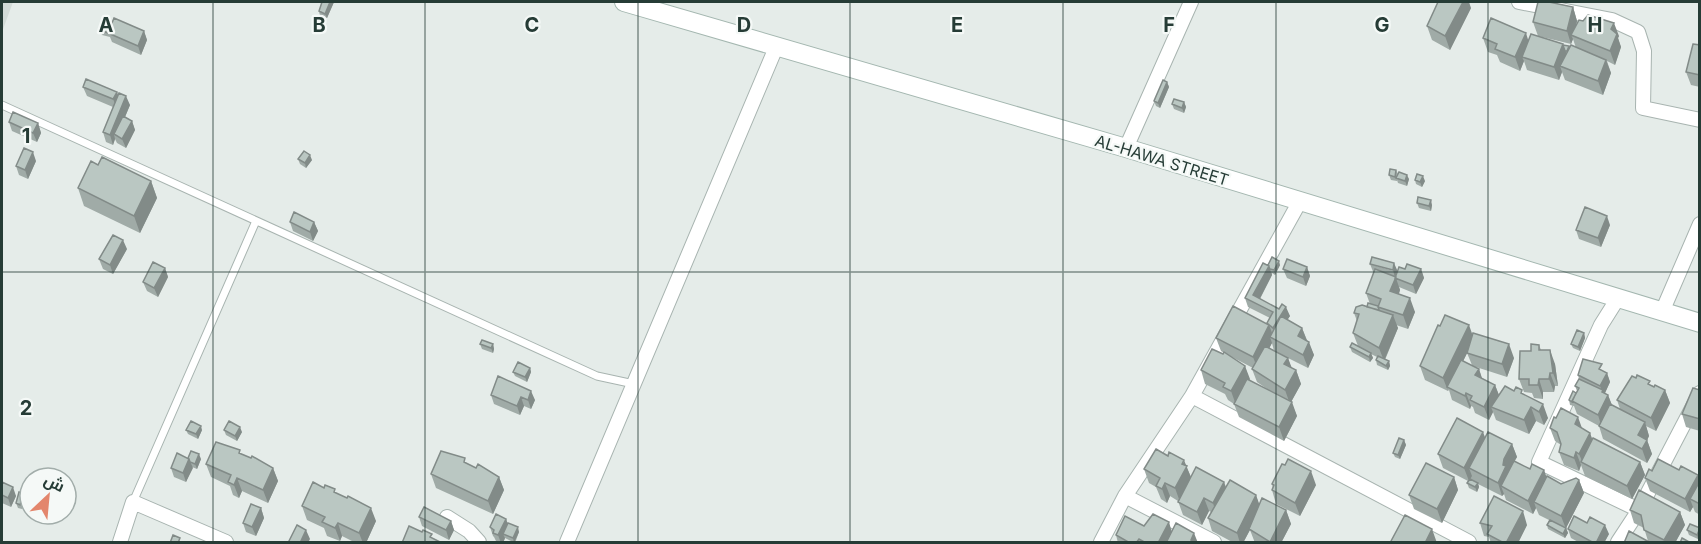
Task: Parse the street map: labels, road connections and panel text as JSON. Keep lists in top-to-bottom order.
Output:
{
  "streets": {
    "street": ["AL-HAWA STREET"]
  },
  "north": "top right",
  "grid": {
    "columns": [
      "A",
      "B",
      "C",
      "D",
      "E",
      "F",
      "G",
      "H"
    ],
    "rows": ["1", "2"]
  }
}
